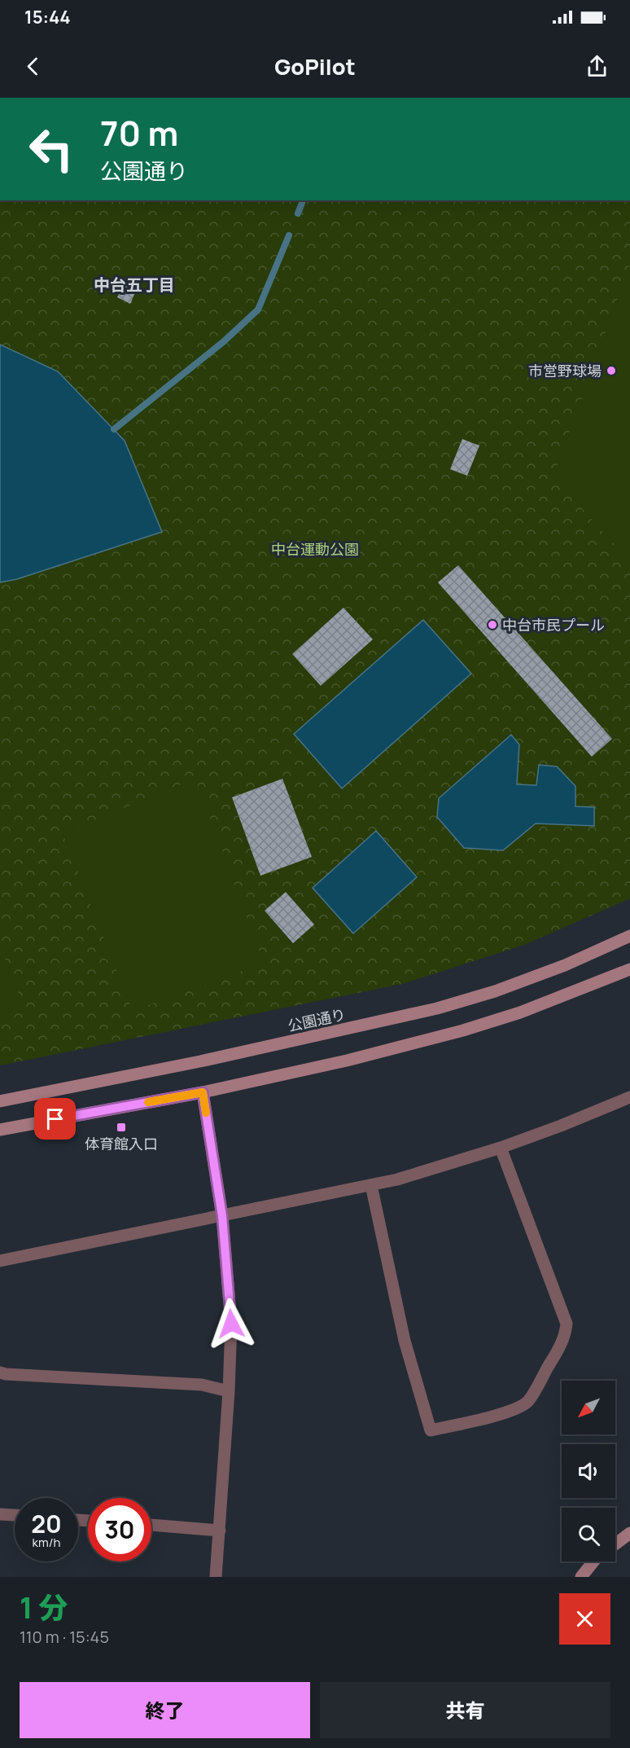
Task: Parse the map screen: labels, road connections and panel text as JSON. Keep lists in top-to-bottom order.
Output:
{
  "streets": {
    "street": ["公園通り"]
  },
  "districts": ["中台五丁目"],
  "parks": ["中台運動公園"],
  "places": {
    "other": ["市営野球場", "中台市民プール"],
    "transit": ["体育館入口"]
  },
  "north": "bottom left",
  "page": {
    "status": "15:44",
    "header": "GoPilot",
    "turn": ["70 m", "公園通り"],
    "speed": "20 km/h",
    "limit": "30",
    "heading": ["1 分", "110 m · 15:45"],
    "buttons": ["終了", "共有"]
  }
}
